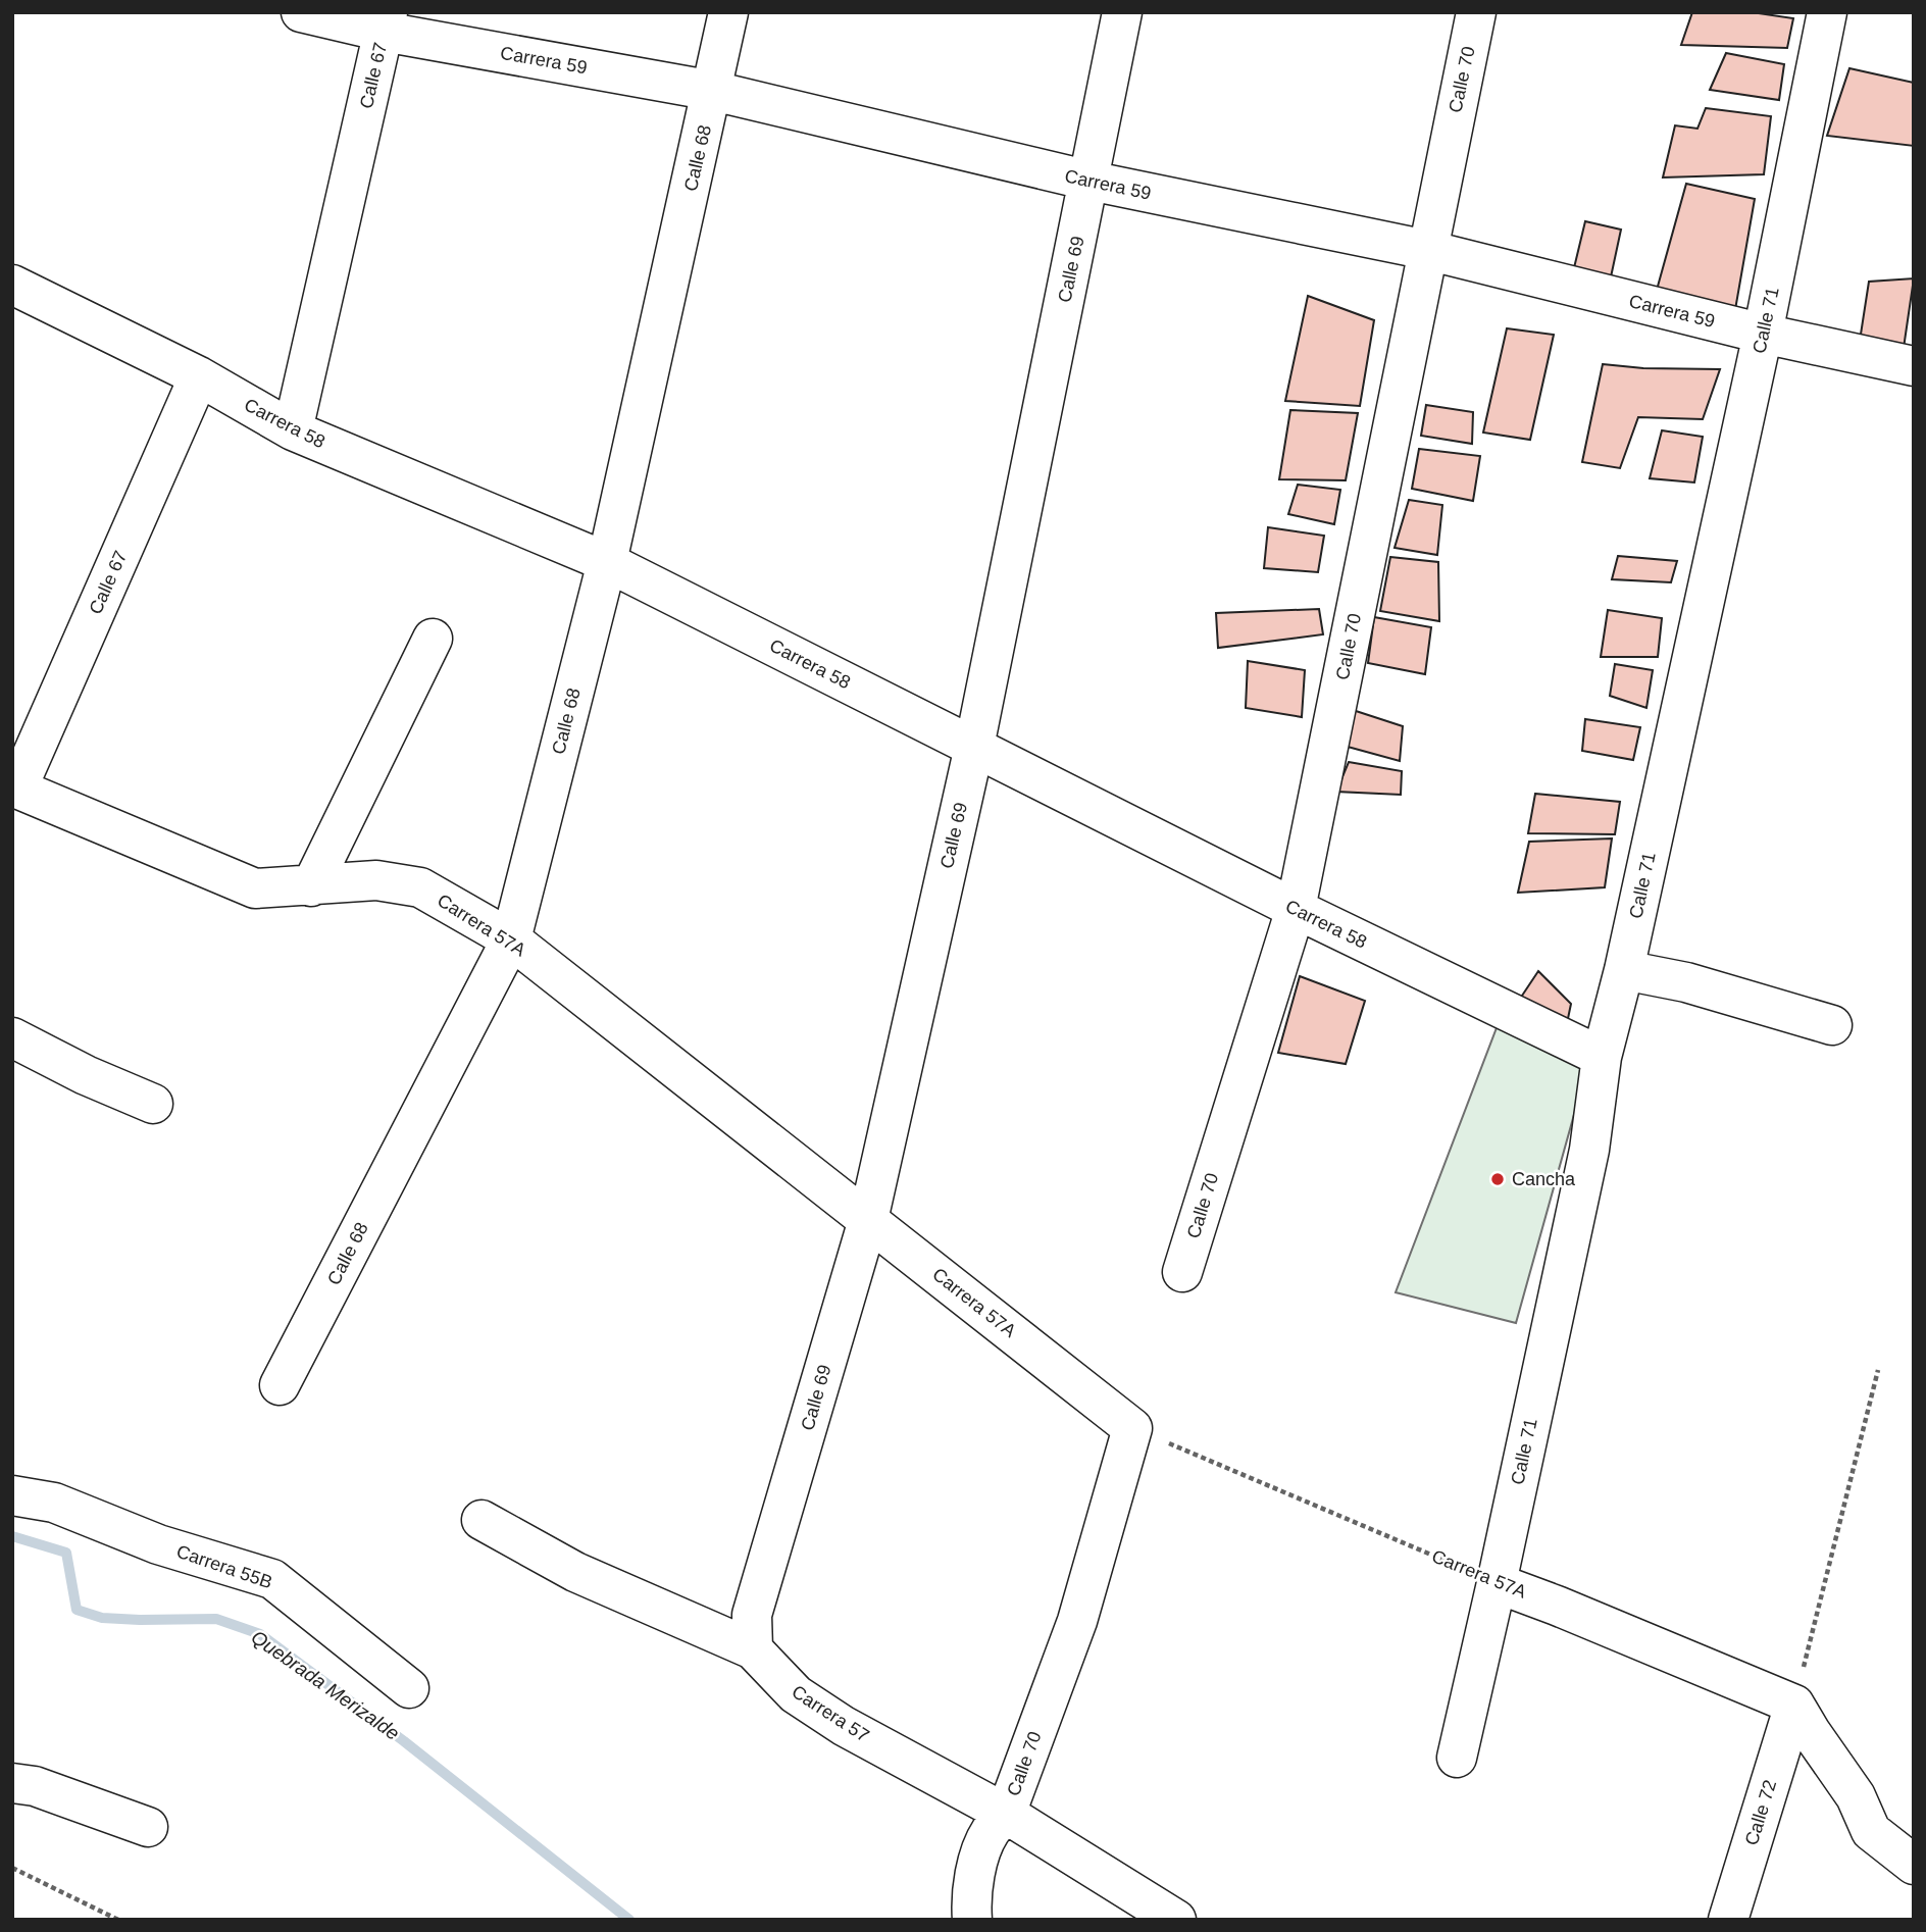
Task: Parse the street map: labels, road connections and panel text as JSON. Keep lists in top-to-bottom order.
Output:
{
  "streets": {
    "street": [
      "Carrera 59",
      "Calle 67",
      "Calle 70",
      "Calle 68",
      "Calle 69",
      "Calle 71",
      "Carrera 58",
      "Carrera 57A",
      "Carrera 55B",
      "Carrera 57",
      "Calle 72"
    ]
  },
  "crossings": [
    ["Carrera 59", "Calle 67"],
    ["Carrera 59", "Calle 70"],
    ["Carrera 59", "Calle 68"],
    ["Carrera 59", "Calle 69"],
    ["Carrera 59", "Calle 71"],
    ["Calle 67", "Carrera 58"],
    ["Calle 67", "Carrera 57A"],
    ["Calle 70", "Carrera 58"],
    ["Calle 70", "Carrera 57A"],
    ["Calle 70", "Carrera 57"],
    ["Calle 68", "Carrera 58"],
    ["Calle 68", "Carrera 57A"],
    ["Calle 69", "Carrera 58"],
    ["Calle 69", "Carrera 57A"],
    ["Calle 69", "Carrera 57"],
    ["Calle 71", "Carrera 58"],
    ["Calle 71", "Carrera 57A"],
    ["Carrera 57A", "Calle 72"]
  ],
  "water": ["Quebrada Merizalde"],
  "places": ["Cancha"]
}
